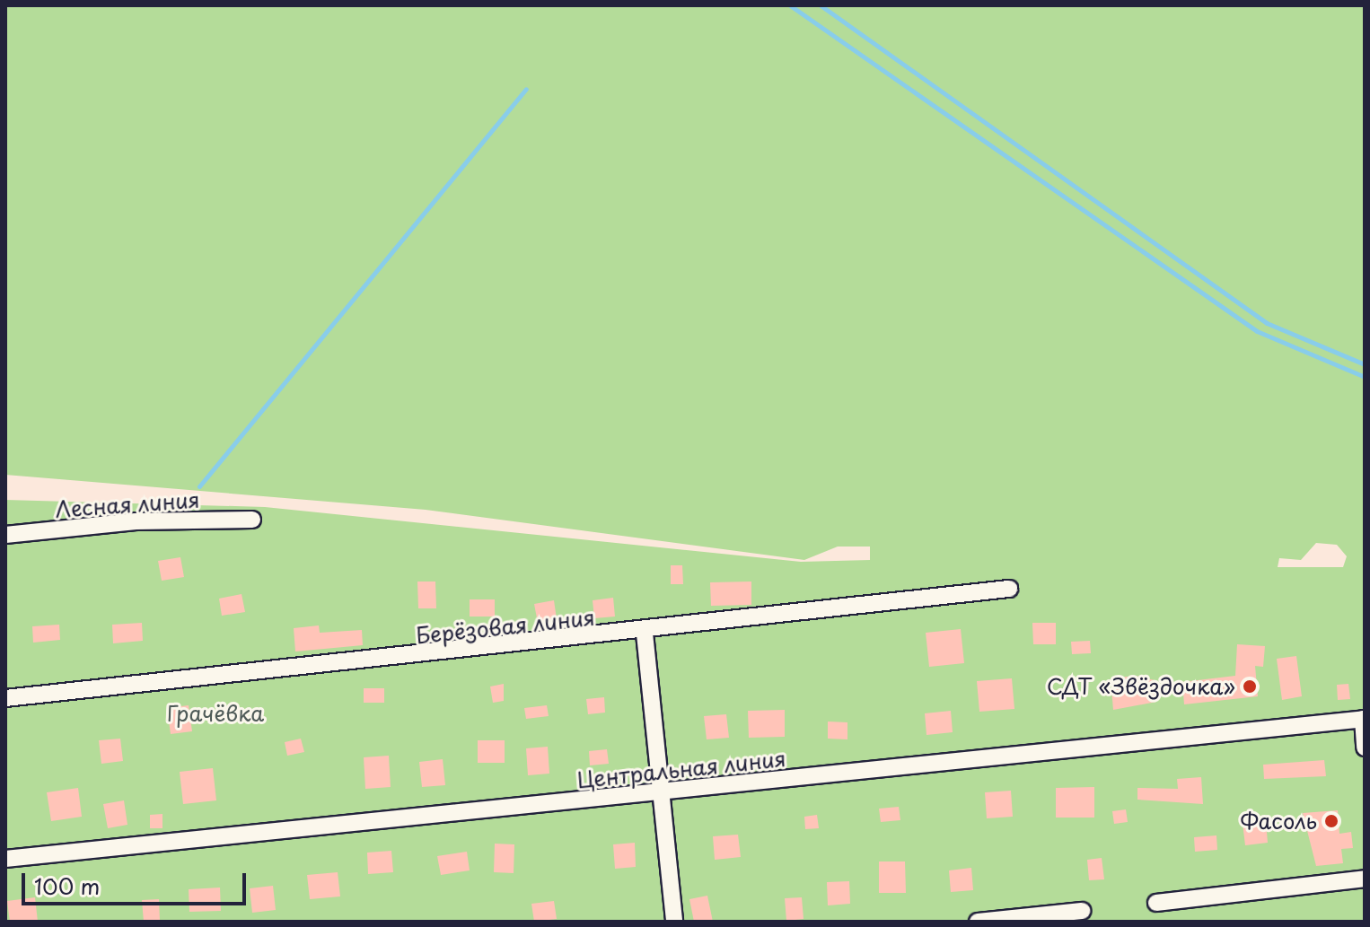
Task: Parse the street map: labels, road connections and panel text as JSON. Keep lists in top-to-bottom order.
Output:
{
  "streets": {
    "street": ["Лесная линия", "Берёзовая линия", "Центральная линия"]
  },
  "parks": ["Грачёвка"],
  "places": ["СДТ «Звёздочка»", "Фасоль"],
  "scale_bar": "100 m"
}
